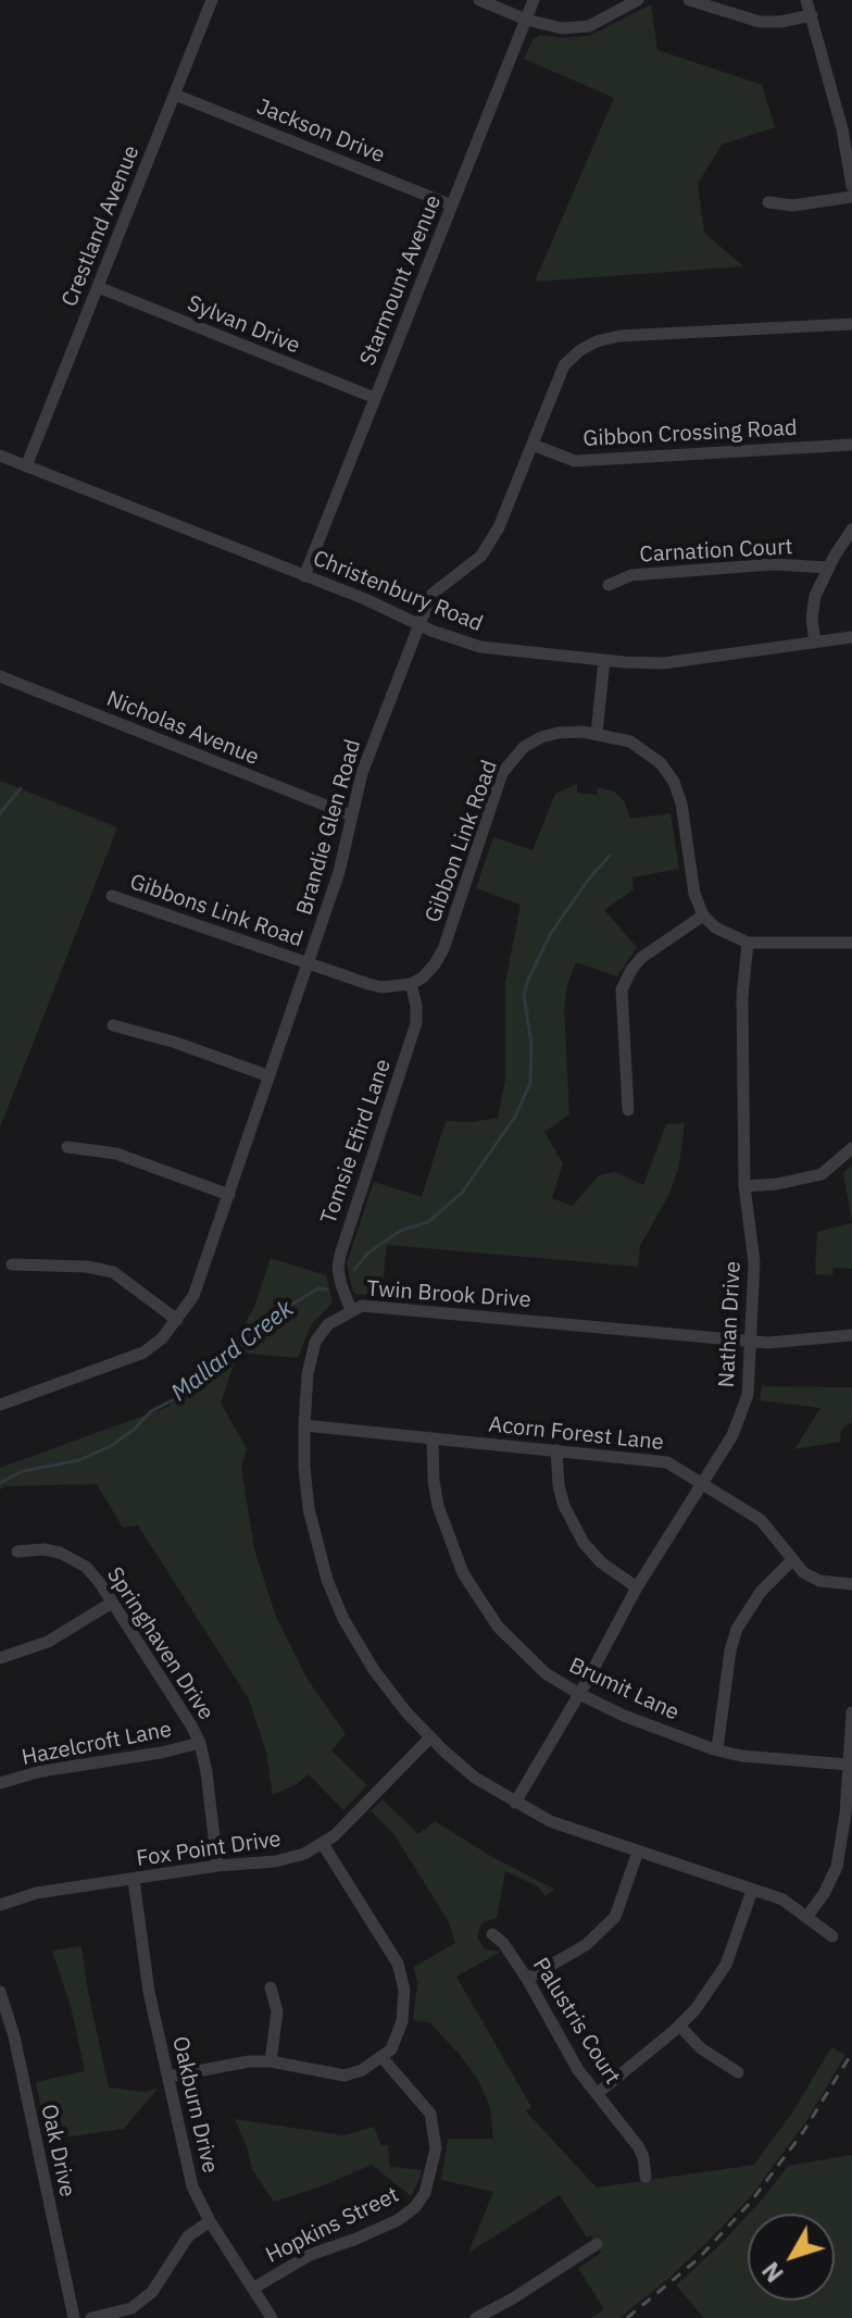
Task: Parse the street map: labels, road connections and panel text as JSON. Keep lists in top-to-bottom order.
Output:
{
  "streets": {
    "street": [
      "Jackson Drive",
      "Crestland Avenue",
      "Starmount Avenue",
      "Sylvan Drive",
      "Gibbon Crossing Road",
      "Carnation Court",
      "Christenbury Road",
      "Nicholas Avenue",
      "Brandie Glen Road",
      "Gibbon Link Road",
      "Gibbons Link Road",
      "Tomsie Efird Lane",
      "Twin Brook Drive",
      "Nathan Drive",
      "Acorn Forest Lane",
      "Springhaven Drive",
      "Brumit Lane",
      "Hazelcroft Lane",
      "Fox Point Drive",
      "Palustris Court",
      "Oakburn Drive",
      "Oak Drive",
      "Hopkins Street"
    ]
  },
  "crossings": [
    ["Jackson Drive", "Crestland Avenue"],
    ["Jackson Drive", "Starmount Avenue"],
    ["Crestland Avenue", "Sylvan Drive"],
    ["Crestland Avenue", "Christenbury Road"],
    ["Starmount Avenue", "Sylvan Drive"],
    ["Starmount Avenue", "Christenbury Road"],
    ["Gibbon Crossing Road", "Brandie Glen Road"],
    ["Christenbury Road", "Brandie Glen Road"],
    ["Nicholas Avenue", "Brandie Glen Road"],
    ["Brandie Glen Road", "Gibbons Link Road"],
    ["Gibbon Link Road", "Tomsie Efird Lane"],
    ["Tomsie Efird Lane", "Twin Brook Drive"],
    ["Twin Brook Drive", "Nathan Drive"],
    ["Twin Brook Drive", "Acorn Forest Lane"],
    ["Twin Brook Drive", "Fox Point Drive"],
    ["Nathan Drive", "Acorn Forest Lane"],
    ["Nathan Drive", "Brumit Lane"],
    ["Acorn Forest Lane", "Brumit Lane"],
    ["Springhaven Drive", "Hazelcroft Lane"],
    ["Springhaven Drive", "Fox Point Drive"],
    ["Fox Point Drive", "Oakburn Drive"],
    ["Oakburn Drive", "Hopkins Street"]
  ],
  "water": ["Mallard Creek"],
  "north": "bottom left"
}
